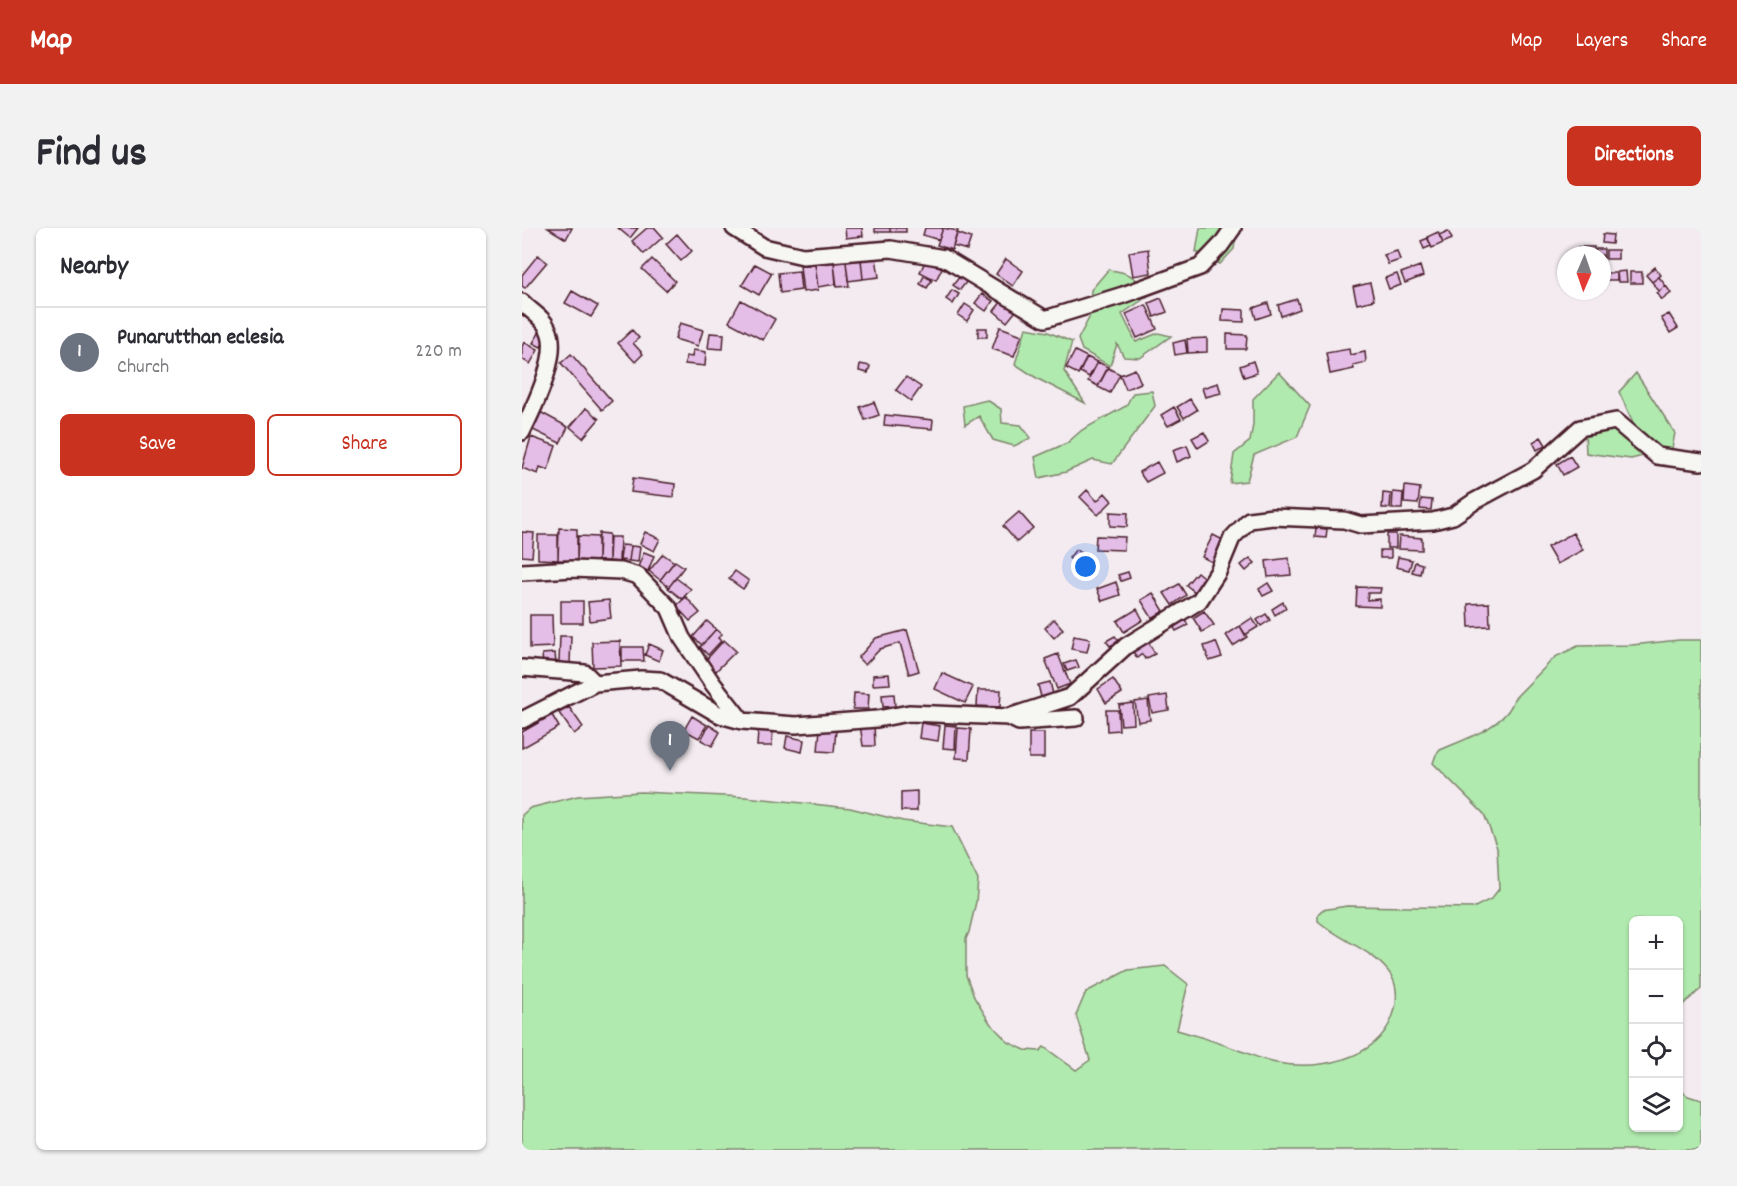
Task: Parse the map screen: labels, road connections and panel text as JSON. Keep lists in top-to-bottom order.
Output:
{
  "north": "bottom",
  "page": {
    "header": "Map",
    "nav": ["Map", "Layers", "Share"],
    "title": "Find us",
    "buttons": [
      "Directions",
      ["Save", "Share"]
    ],
    "heading": "Nearby",
    "list": [
      {
        "mark": "1",
        "name": "Punarutthan eclesia",
        "note": "Church",
        "value": "220 m"
      }
    ],
    "pins": "1",
    "map_buttons": ["+", "−"]
  }
}
